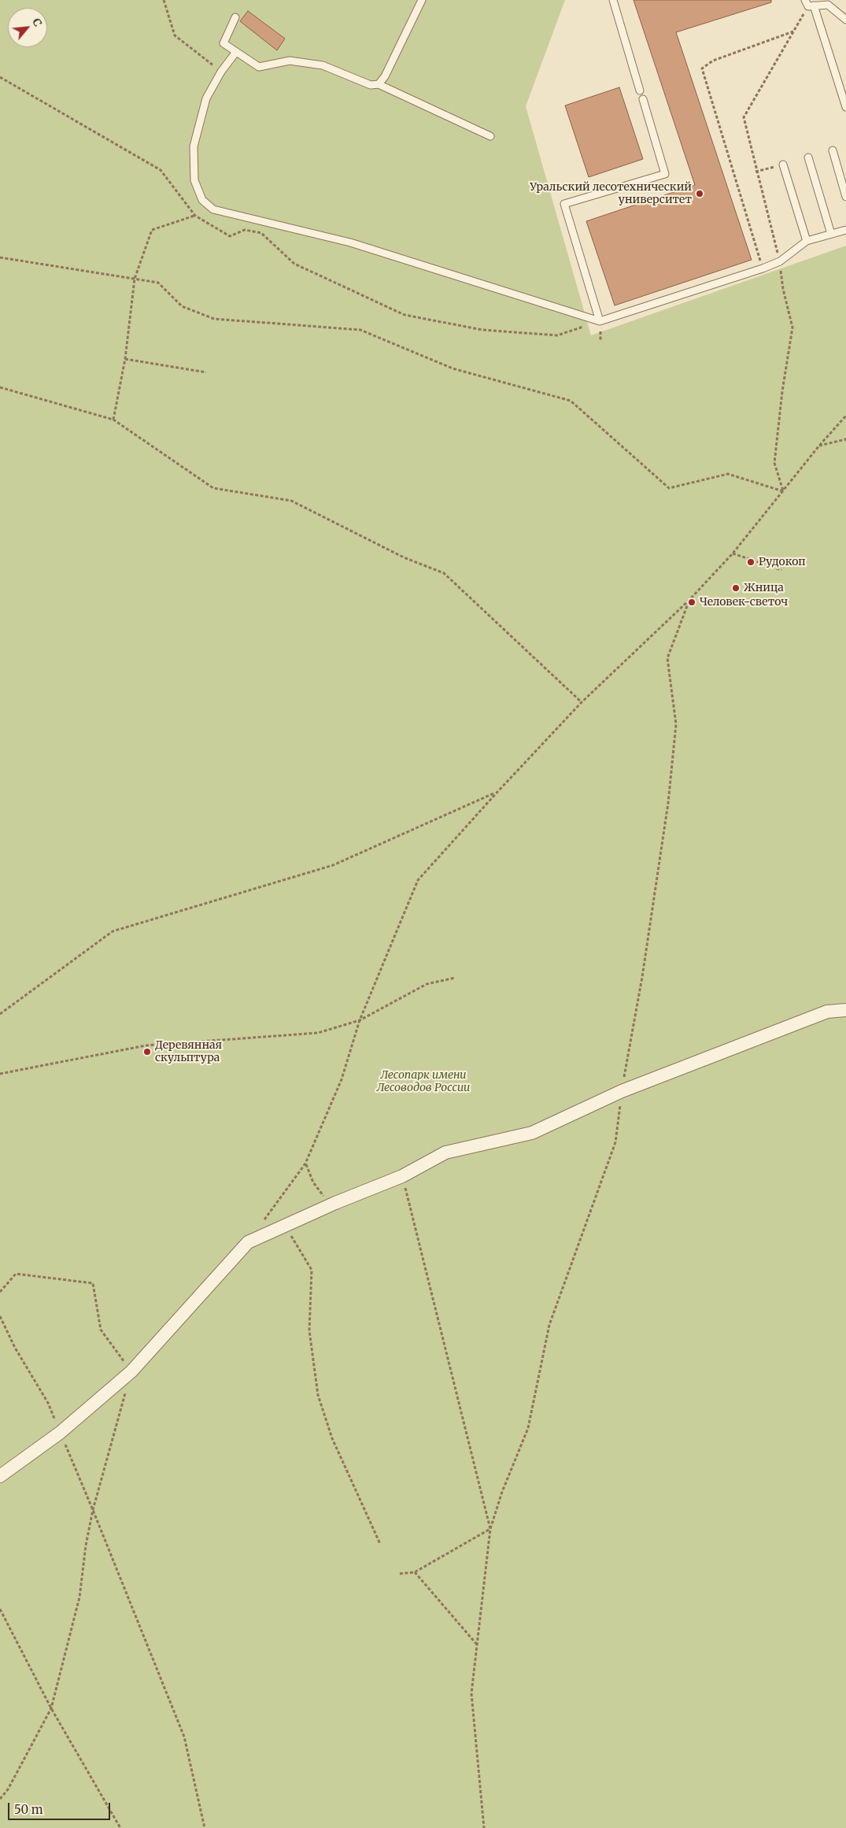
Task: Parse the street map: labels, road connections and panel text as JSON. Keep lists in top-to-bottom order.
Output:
{
  "parks": ["Лесопарк имени Лесоводов России"],
  "places": [
    "Уральский лесотехнический университет",
    "Рудокоп",
    "Жница",
    "Человек-светоч",
    "Деревянная скульптура"
  ],
  "scale_bar": "50 m",
  "north": "top right"
}
